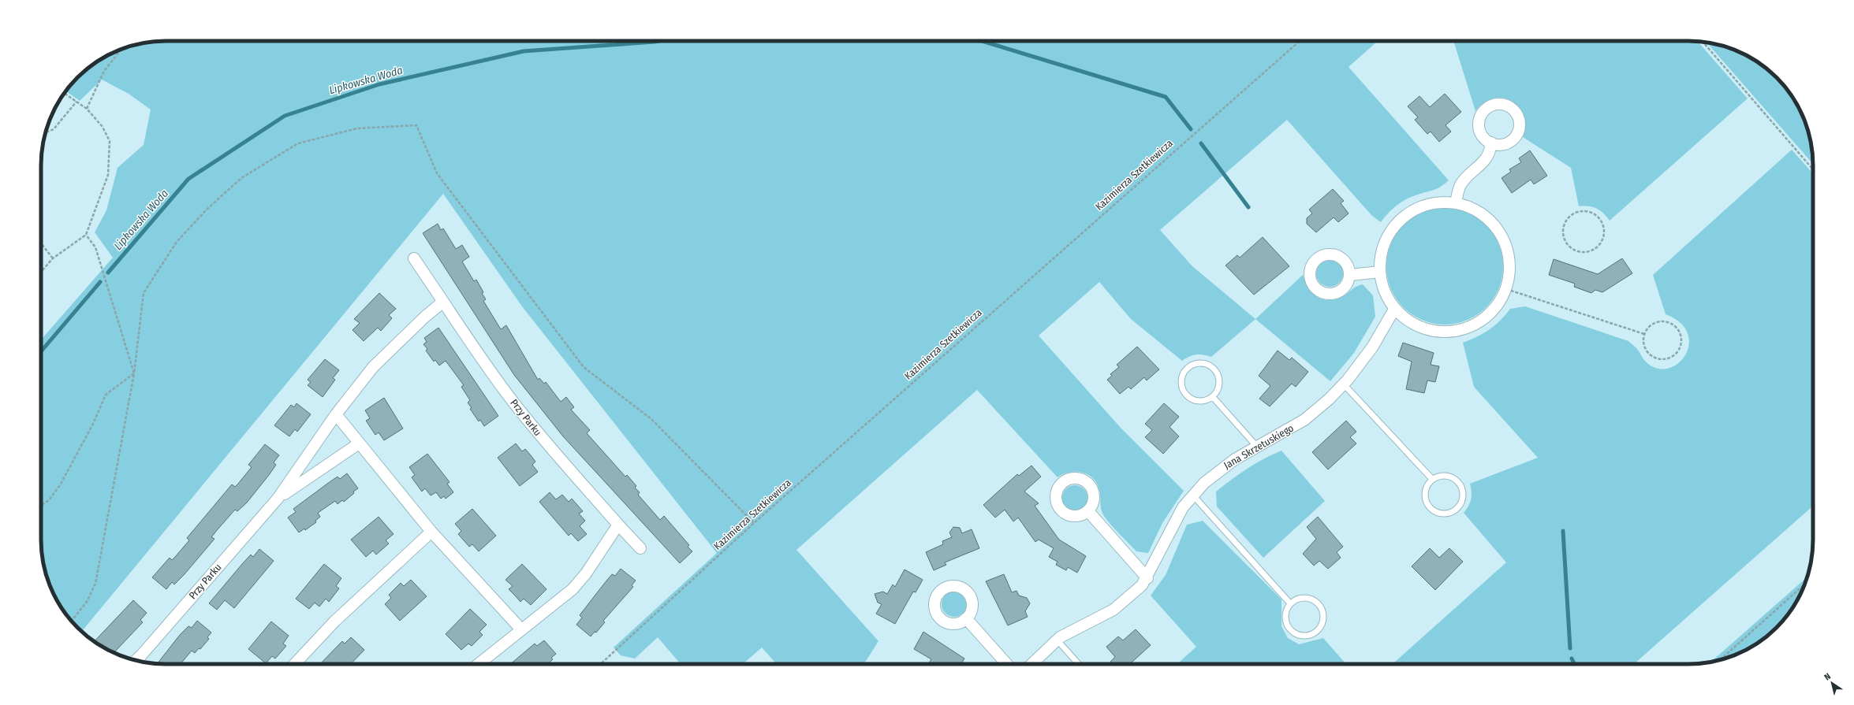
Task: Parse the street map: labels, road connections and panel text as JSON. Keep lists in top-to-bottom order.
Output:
{
  "streets": {
    "street": ["Przy Parku", "Jana Skrzetuskiego"],
    "path": ["Kazimierza Szetkiewicza"]
  },
  "water": ["Lipkowska Woda"],
  "north": "top left"
}
